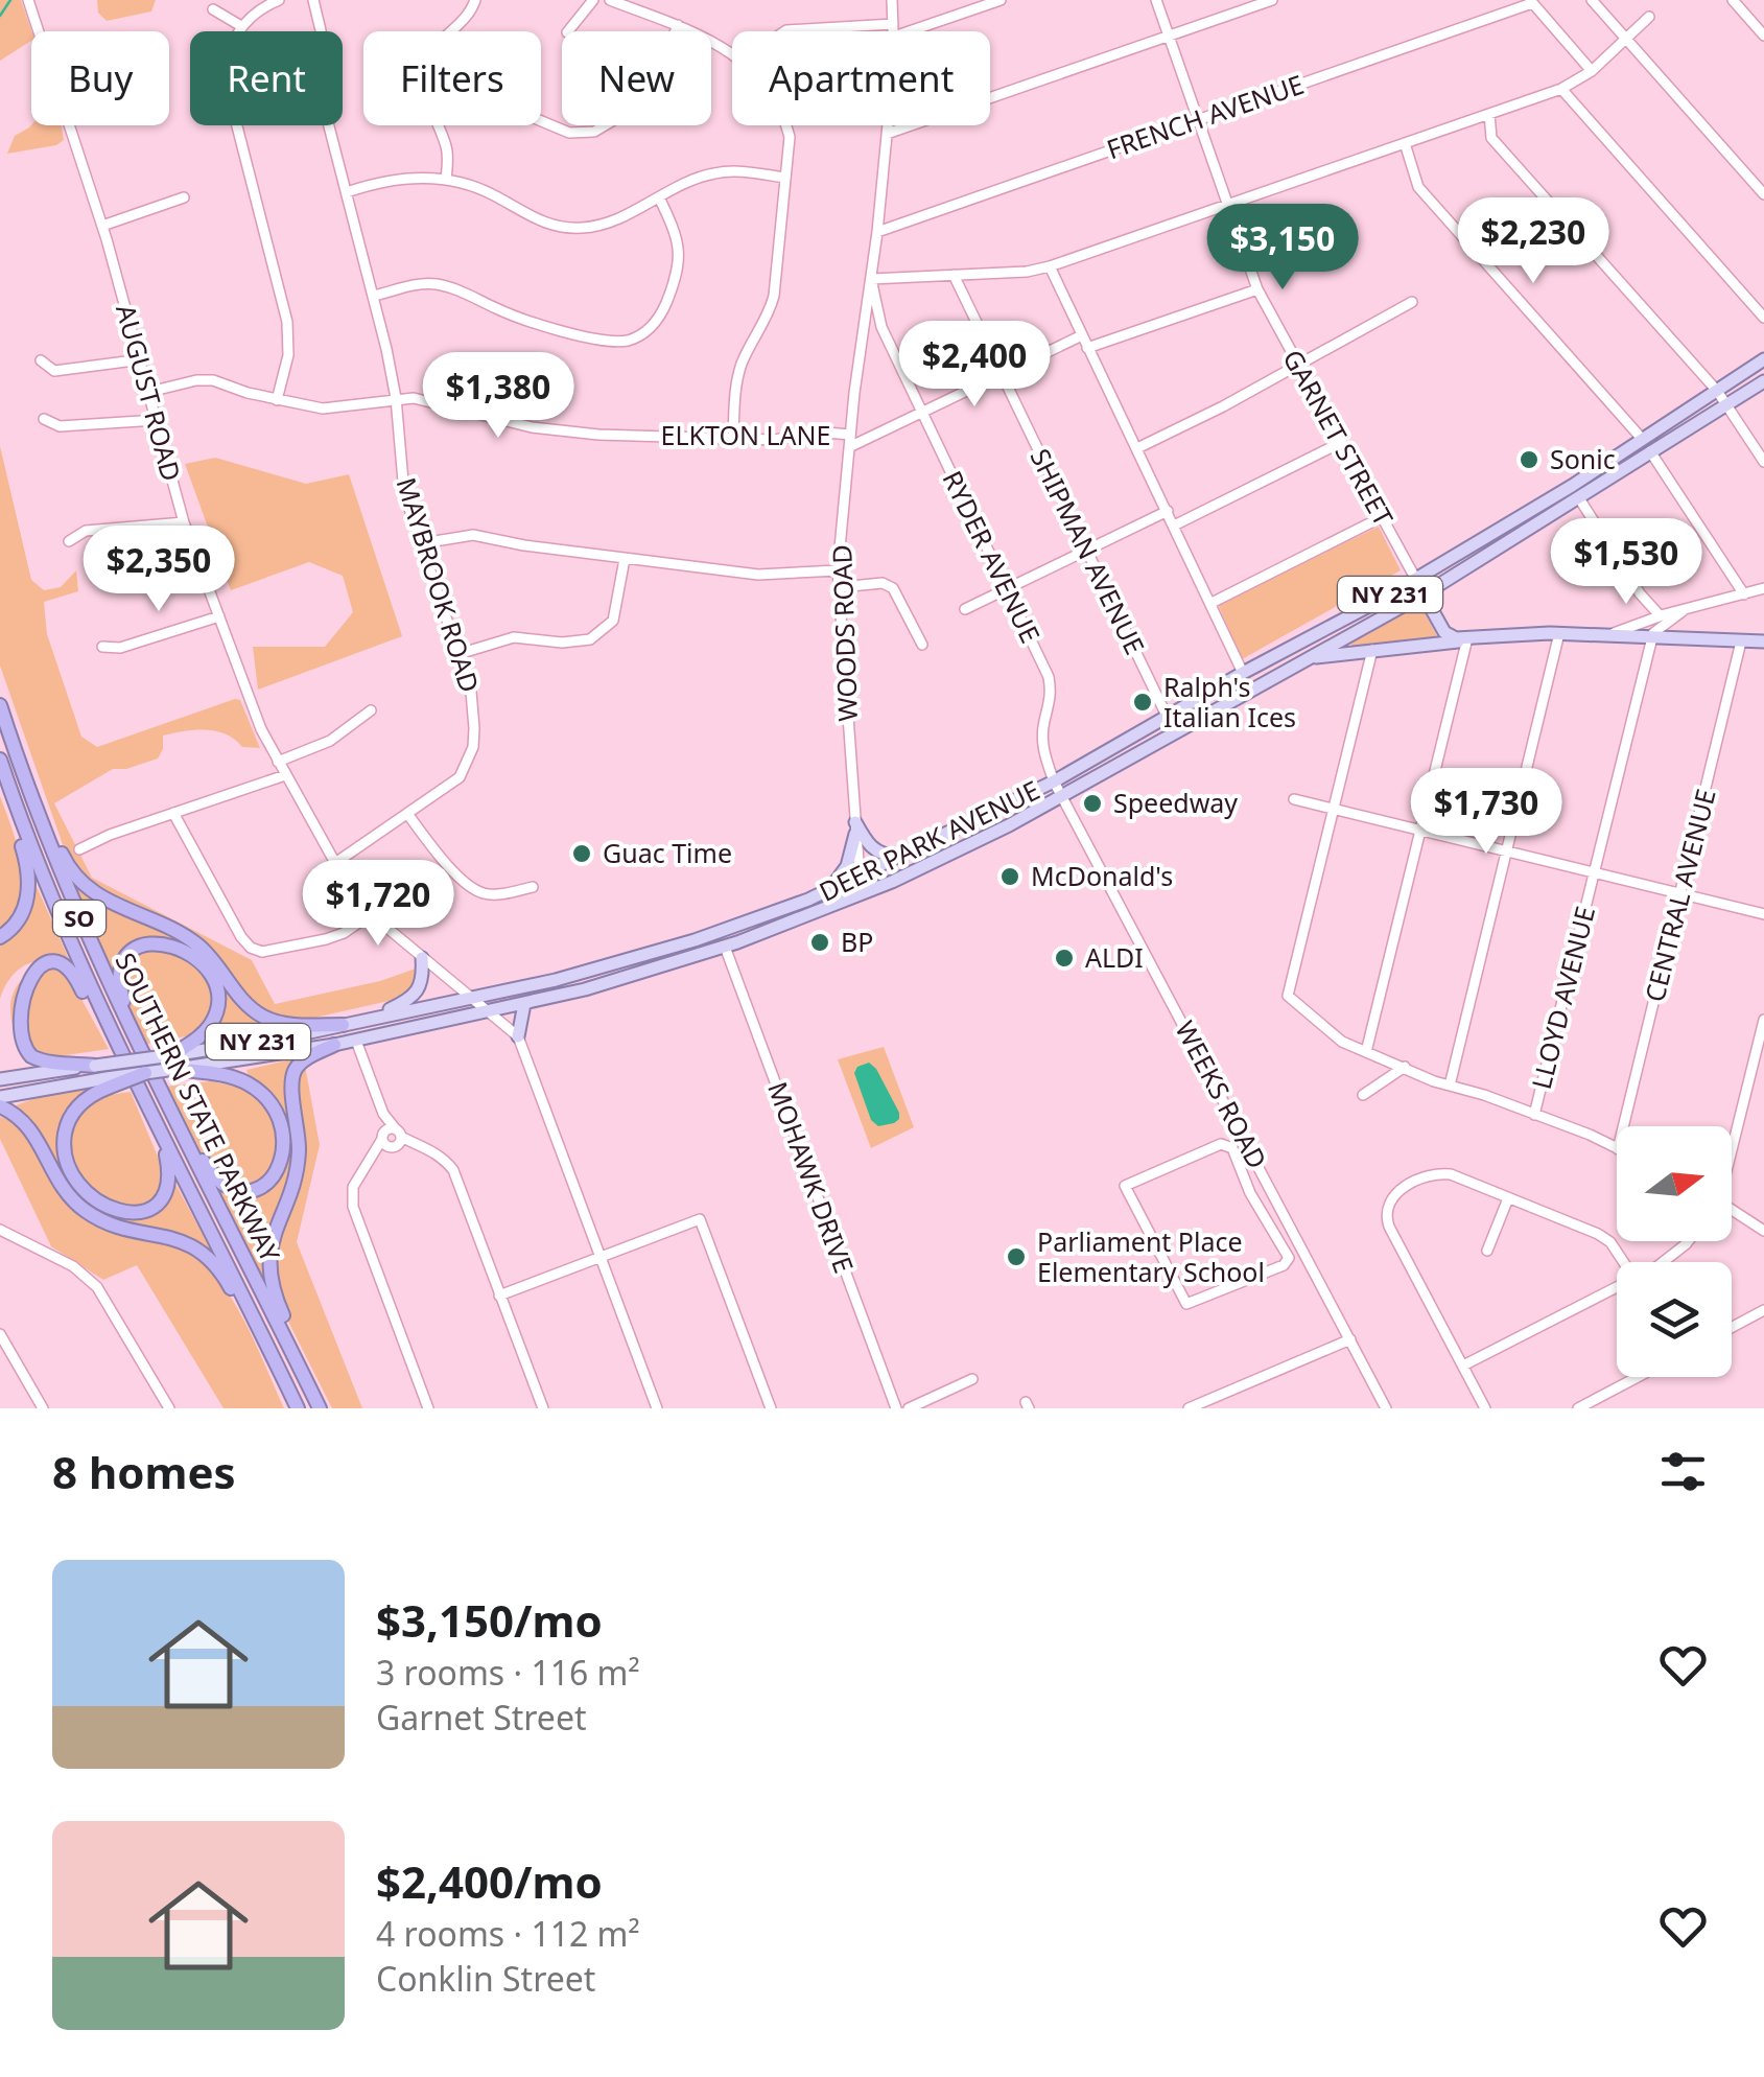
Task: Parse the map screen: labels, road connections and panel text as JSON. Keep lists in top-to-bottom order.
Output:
{
  "streets": {
    "highway": ["SO", "SOUTHERN STATE PARKWAY"],
    "main road": ["NY 231", "DEER PARK AVENUE"],
    "street": [
      "FRENCH AVENUE",
      "AUGUST ROAD",
      "ELKTON LANE",
      "GARNET STREET",
      "SHIPMAN AVENUE",
      "RYDER AVENUE",
      "MAYBROOK ROAD",
      "WOODS ROAD",
      "CENTRAL AVENUE",
      "LLOYD AVENUE",
      "WEEKS ROAD",
      "MOHAWK DRIVE"
    ]
  },
  "crossings": [
    ["FRENCH AVENUE", "GARNET STREET"],
    ["FRENCH AVENUE", "WOODS ROAD"],
    ["AUGUST ROAD", "ELKTON LANE"],
    ["AUGUST ROAD", "MAYBROOK ROAD"],
    ["AUGUST ROAD", "DEER PARK AVENUE"],
    ["ELKTON LANE", "MAYBROOK ROAD"],
    ["ELKTON LANE", "WOODS ROAD"],
    ["GARNET STREET", "DEER PARK AVENUE"],
    ["SHIPMAN AVENUE", "DEER PARK AVENUE"],
    ["RYDER AVENUE", "WOODS ROAD"],
    ["RYDER AVENUE", "DEER PARK AVENUE"],
    ["RYDER AVENUE", "WEEKS ROAD"],
    ["WOODS ROAD", "DEER PARK AVENUE"],
    ["DEER PARK AVENUE", "WEEKS ROAD"],
    ["DEER PARK AVENUE", "MOHAWK DRIVE"]
  ],
  "places": [
    "Sonic",
    "Ralph's Italian Ices",
    "Speedway",
    "Guac Time",
    "McDonald's",
    "BP",
    "ALDI",
    "Parliament Place Elementary School"
  ],
  "north": "right",
  "page": {
    "chip": [
      "Buy",
      "Rent",
      "Filters",
      "New",
      "Apartment"
    ],
    "price": [
      "$2,230",
      "$3,150",
      "$2,400",
      "$1,380",
      "$1,530",
      "$2,350",
      "$1,730",
      "$1,720"
    ],
    "heading": "8 homes",
    "list": [
      {
        "name": "$3,150/mo",
        "note": "3 rooms · 116 m² · Garnet Street"
      },
      {
        "name": "$2,400/mo",
        "note": "4 rooms · 112 m² · Conklin Street"
      }
    ]
  }
}
